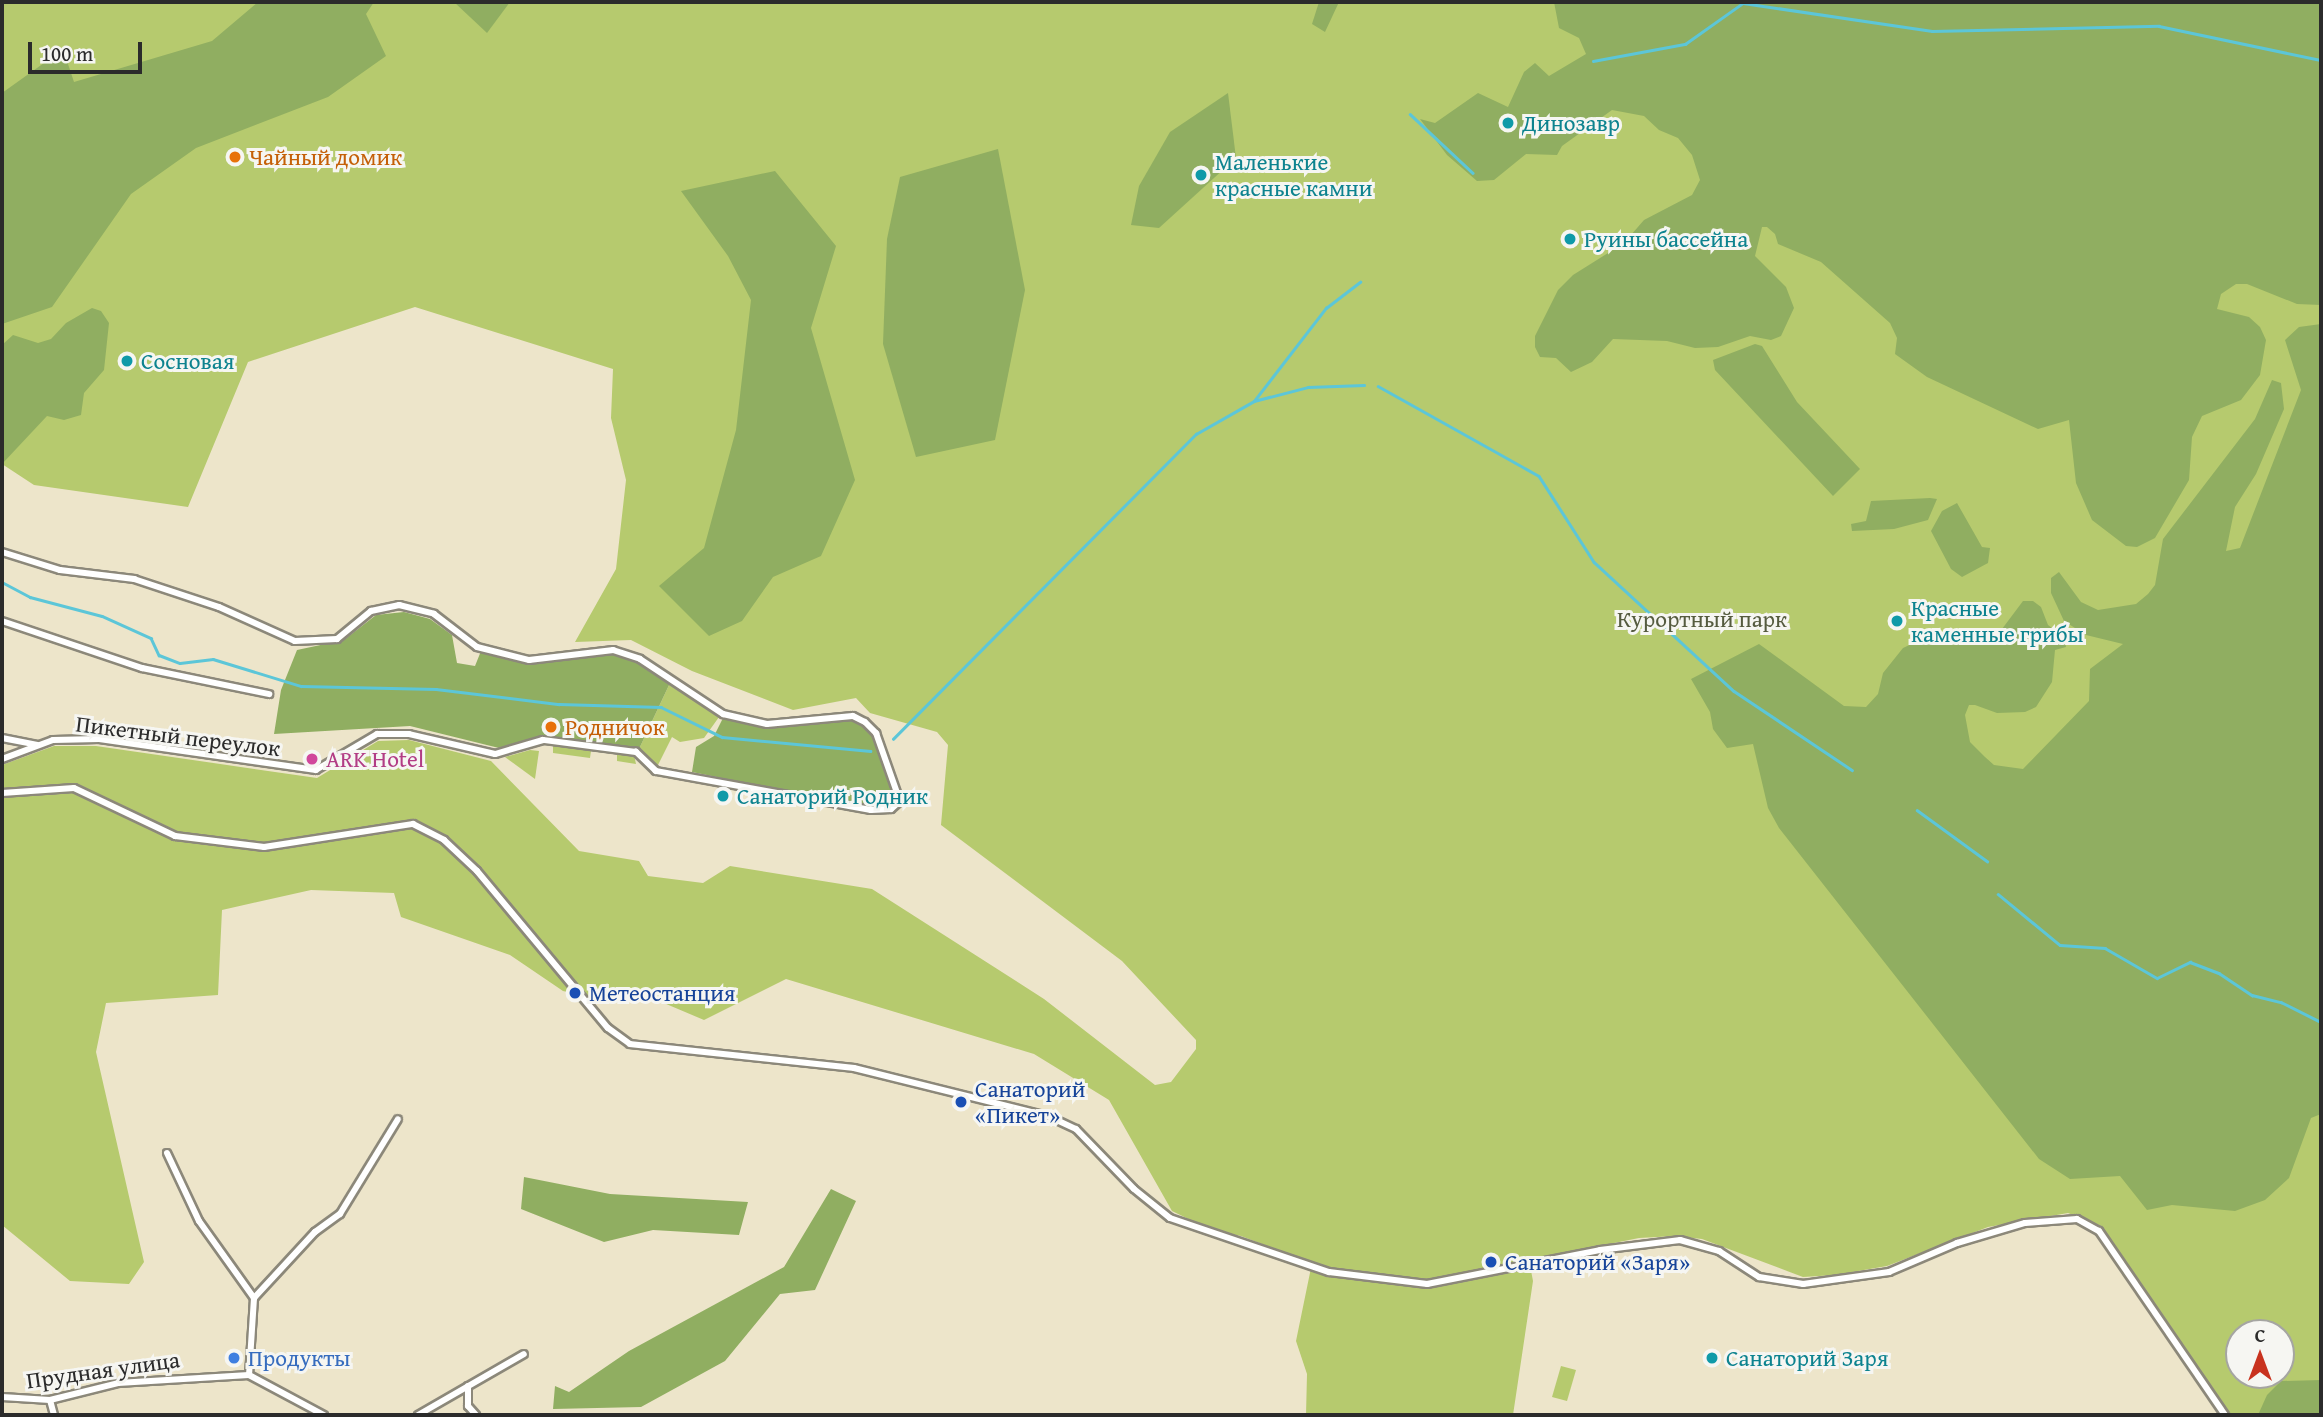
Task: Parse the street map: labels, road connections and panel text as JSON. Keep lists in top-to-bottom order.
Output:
{
  "streets": {
    "street": ["Пикетный переулок", "Прудная улица"]
  },
  "parks": ["Курортный парк"],
  "places": [
    "Динозавр",
    "Чайный домик",
    "Маленькие красные камни",
    "Руины бассейна",
    "Сосновая",
    "Красные каменные грибы",
    "Родничок",
    "ARK Hotel",
    "Санаторий Родник",
    "Метеостанция",
    "Санаторий «Пикет»",
    "Санаторий «Заря»",
    "Продукты",
    "Санаторий Заря"
  ],
  "scale_bar": "100 m",
  "north": "top"
}
